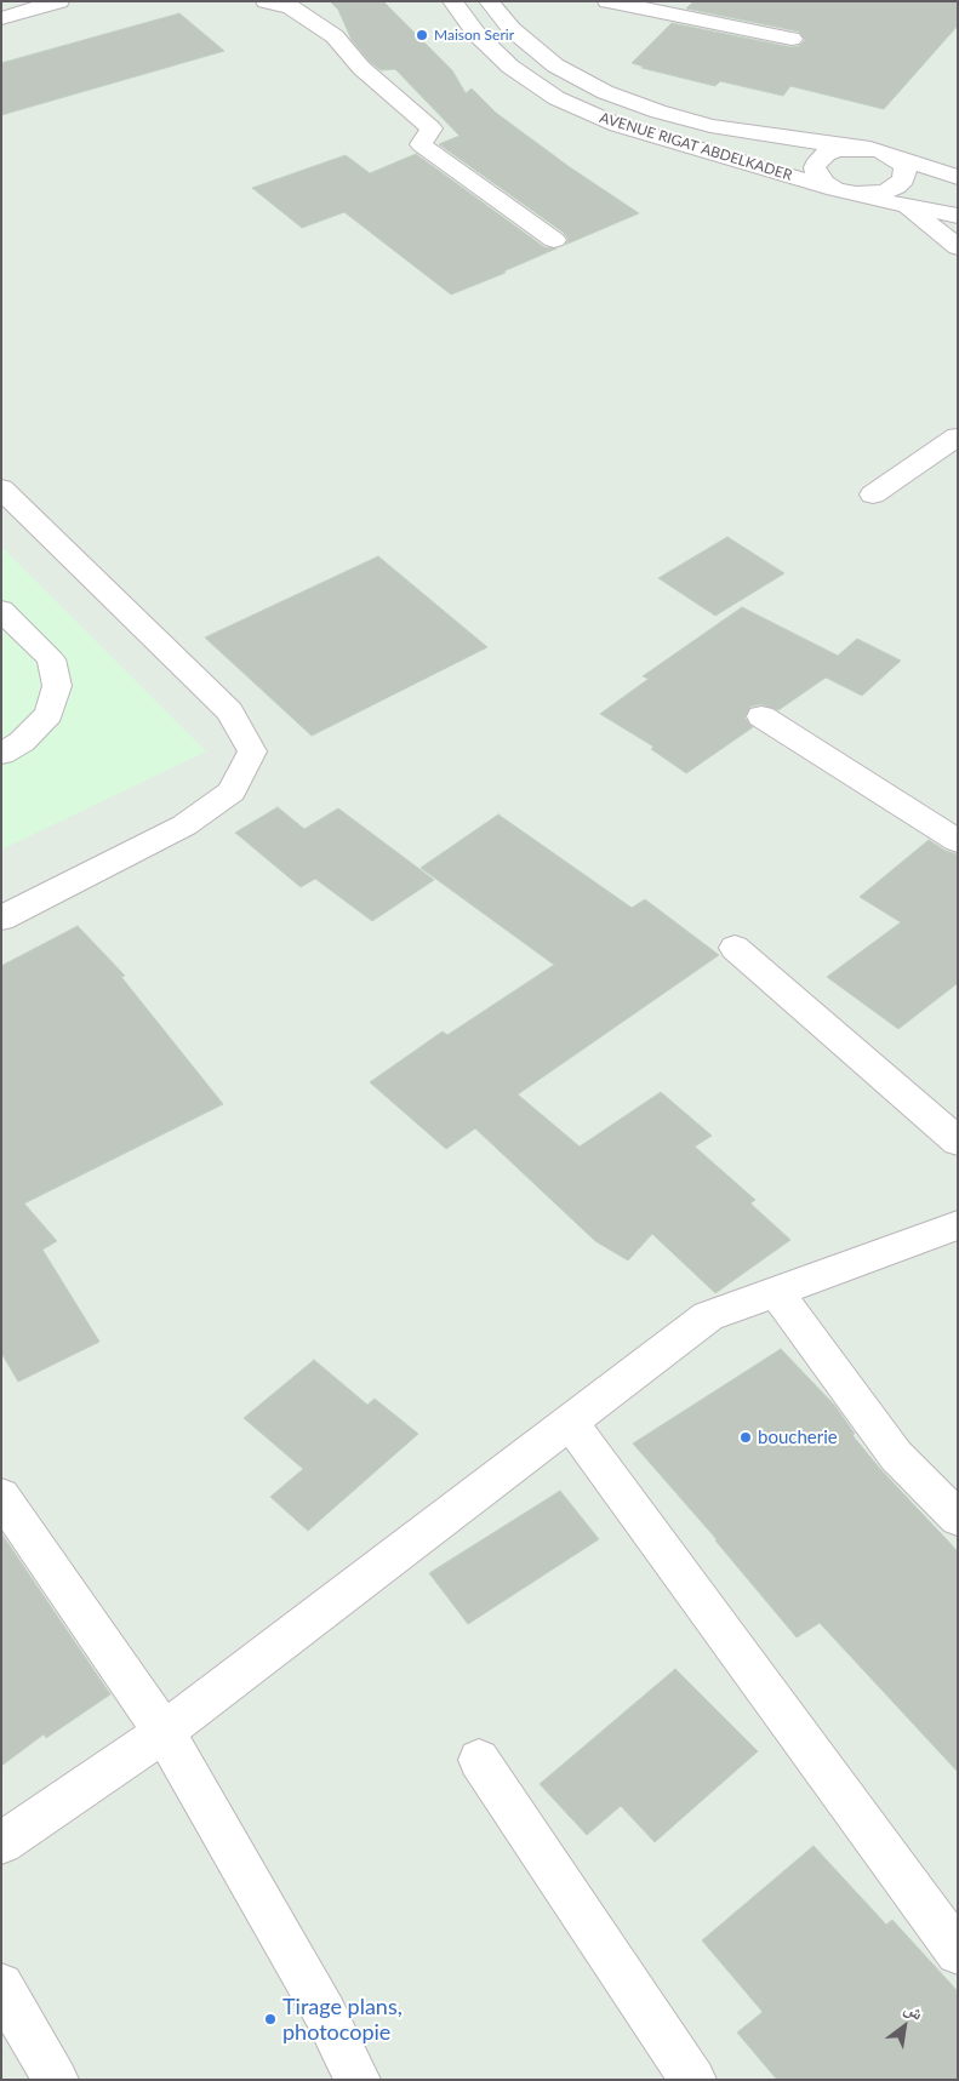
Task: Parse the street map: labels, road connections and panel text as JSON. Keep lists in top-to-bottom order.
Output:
{
  "streets": {
    "street": ["AVENUE RIGAT ABDELKADER"]
  },
  "places": ["Maison Serir", "boucherie", "Tirage plans, photocopie"],
  "north": "top right"
}
